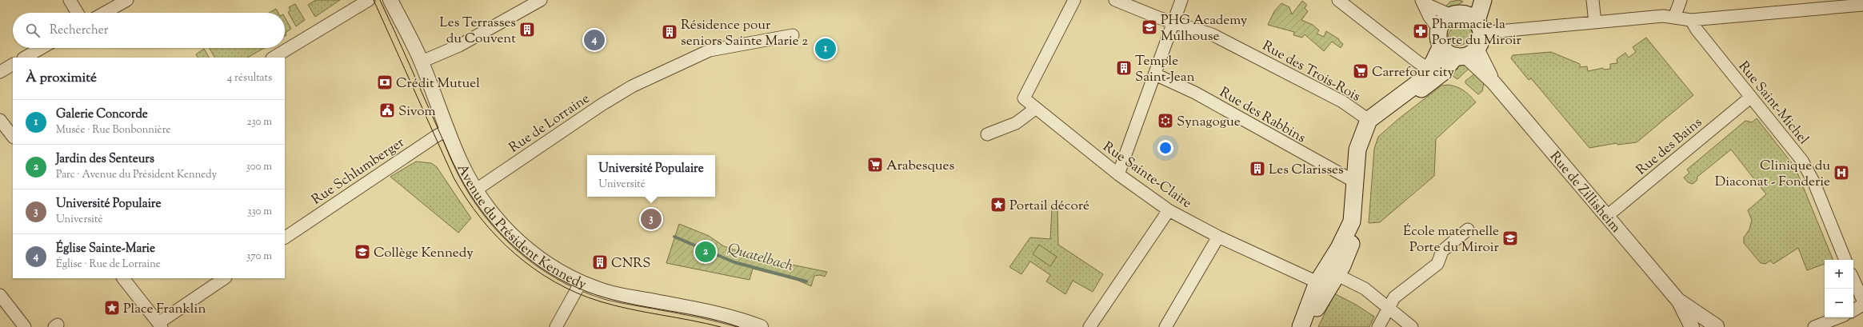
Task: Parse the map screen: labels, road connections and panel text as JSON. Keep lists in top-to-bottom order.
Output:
{
  "streets": {
    "street": [
      "Rue des Trois-Rois",
      "Rue Saint-Michel",
      "Rue des Rabbins",
      "Rue de Lorraine",
      "Rue des Bains",
      "Rue Schlumberger",
      "Rue Sainte-Claire",
      "Rue de Zillisheim",
      "Avenue du Président Kennedy"
    ]
  },
  "crossings": [
    ["Rue Saint-Michel", "Rue des Bains"],
    ["Rue de Lorraine", "Avenue du Président Kennedy"],
    ["Rue des Bains", "Rue de Zillisheim"],
    ["Rue Schlumberger", "Avenue du Président Kennedy"]
  ],
  "water": ["Quatelbach"],
  "places": {
    "school or university": ["PHG Academy Mulhouse", "École maternelle Porte du Miroir", "Collège Kennedy"],
    "building": [
      "Les Terrasses du Couvent",
      "Résidence pour seniors Sainte Marie 2",
      "Temple Saint-Jean",
      "Les Clarisses",
      "CNRS"
    ],
    "pharmacy": ["Pharmacie la Porte du Miroir"],
    "supermarket": ["Carrefour city", "Arabesques"],
    "bank": ["Crédit Mutuel"],
    "public building": ["Sivom"],
    "synagogue": ["Synagogue"],
    "hospital": ["Clinique du Diaconat - Fonderie"],
    "place": ["Portail décoré", "Place Franklin"]
  },
  "page": {
    "search": "Rechercher",
    "pins": [
      "4",
      "1",
      "3",
      "2"
    ],
    "heading": ["À proximité", "4 résultats"],
    "list": [
      {
        "mark": "1",
        "name": "Galerie Concorde",
        "note": "Musée · Rue Bonbonnière",
        "value": "230 m"
      },
      {
        "mark": "2",
        "name": "Jardin des Senteurs",
        "note": "Parc · Avenue du Président Kennedy",
        "value": "300 m"
      },
      {
        "mark": "3",
        "name": "Université Populaire",
        "note": "Université",
        "value": "330 m"
      },
      {
        "mark": "4",
        "name": "Église Sainte-Marie",
        "note": "Église · Rue de Lorraine",
        "value": "370 m"
      }
    ],
    "popup": ["Université Populaire", "Université"],
    "map_buttons": ["+", "−"]
  }
}
